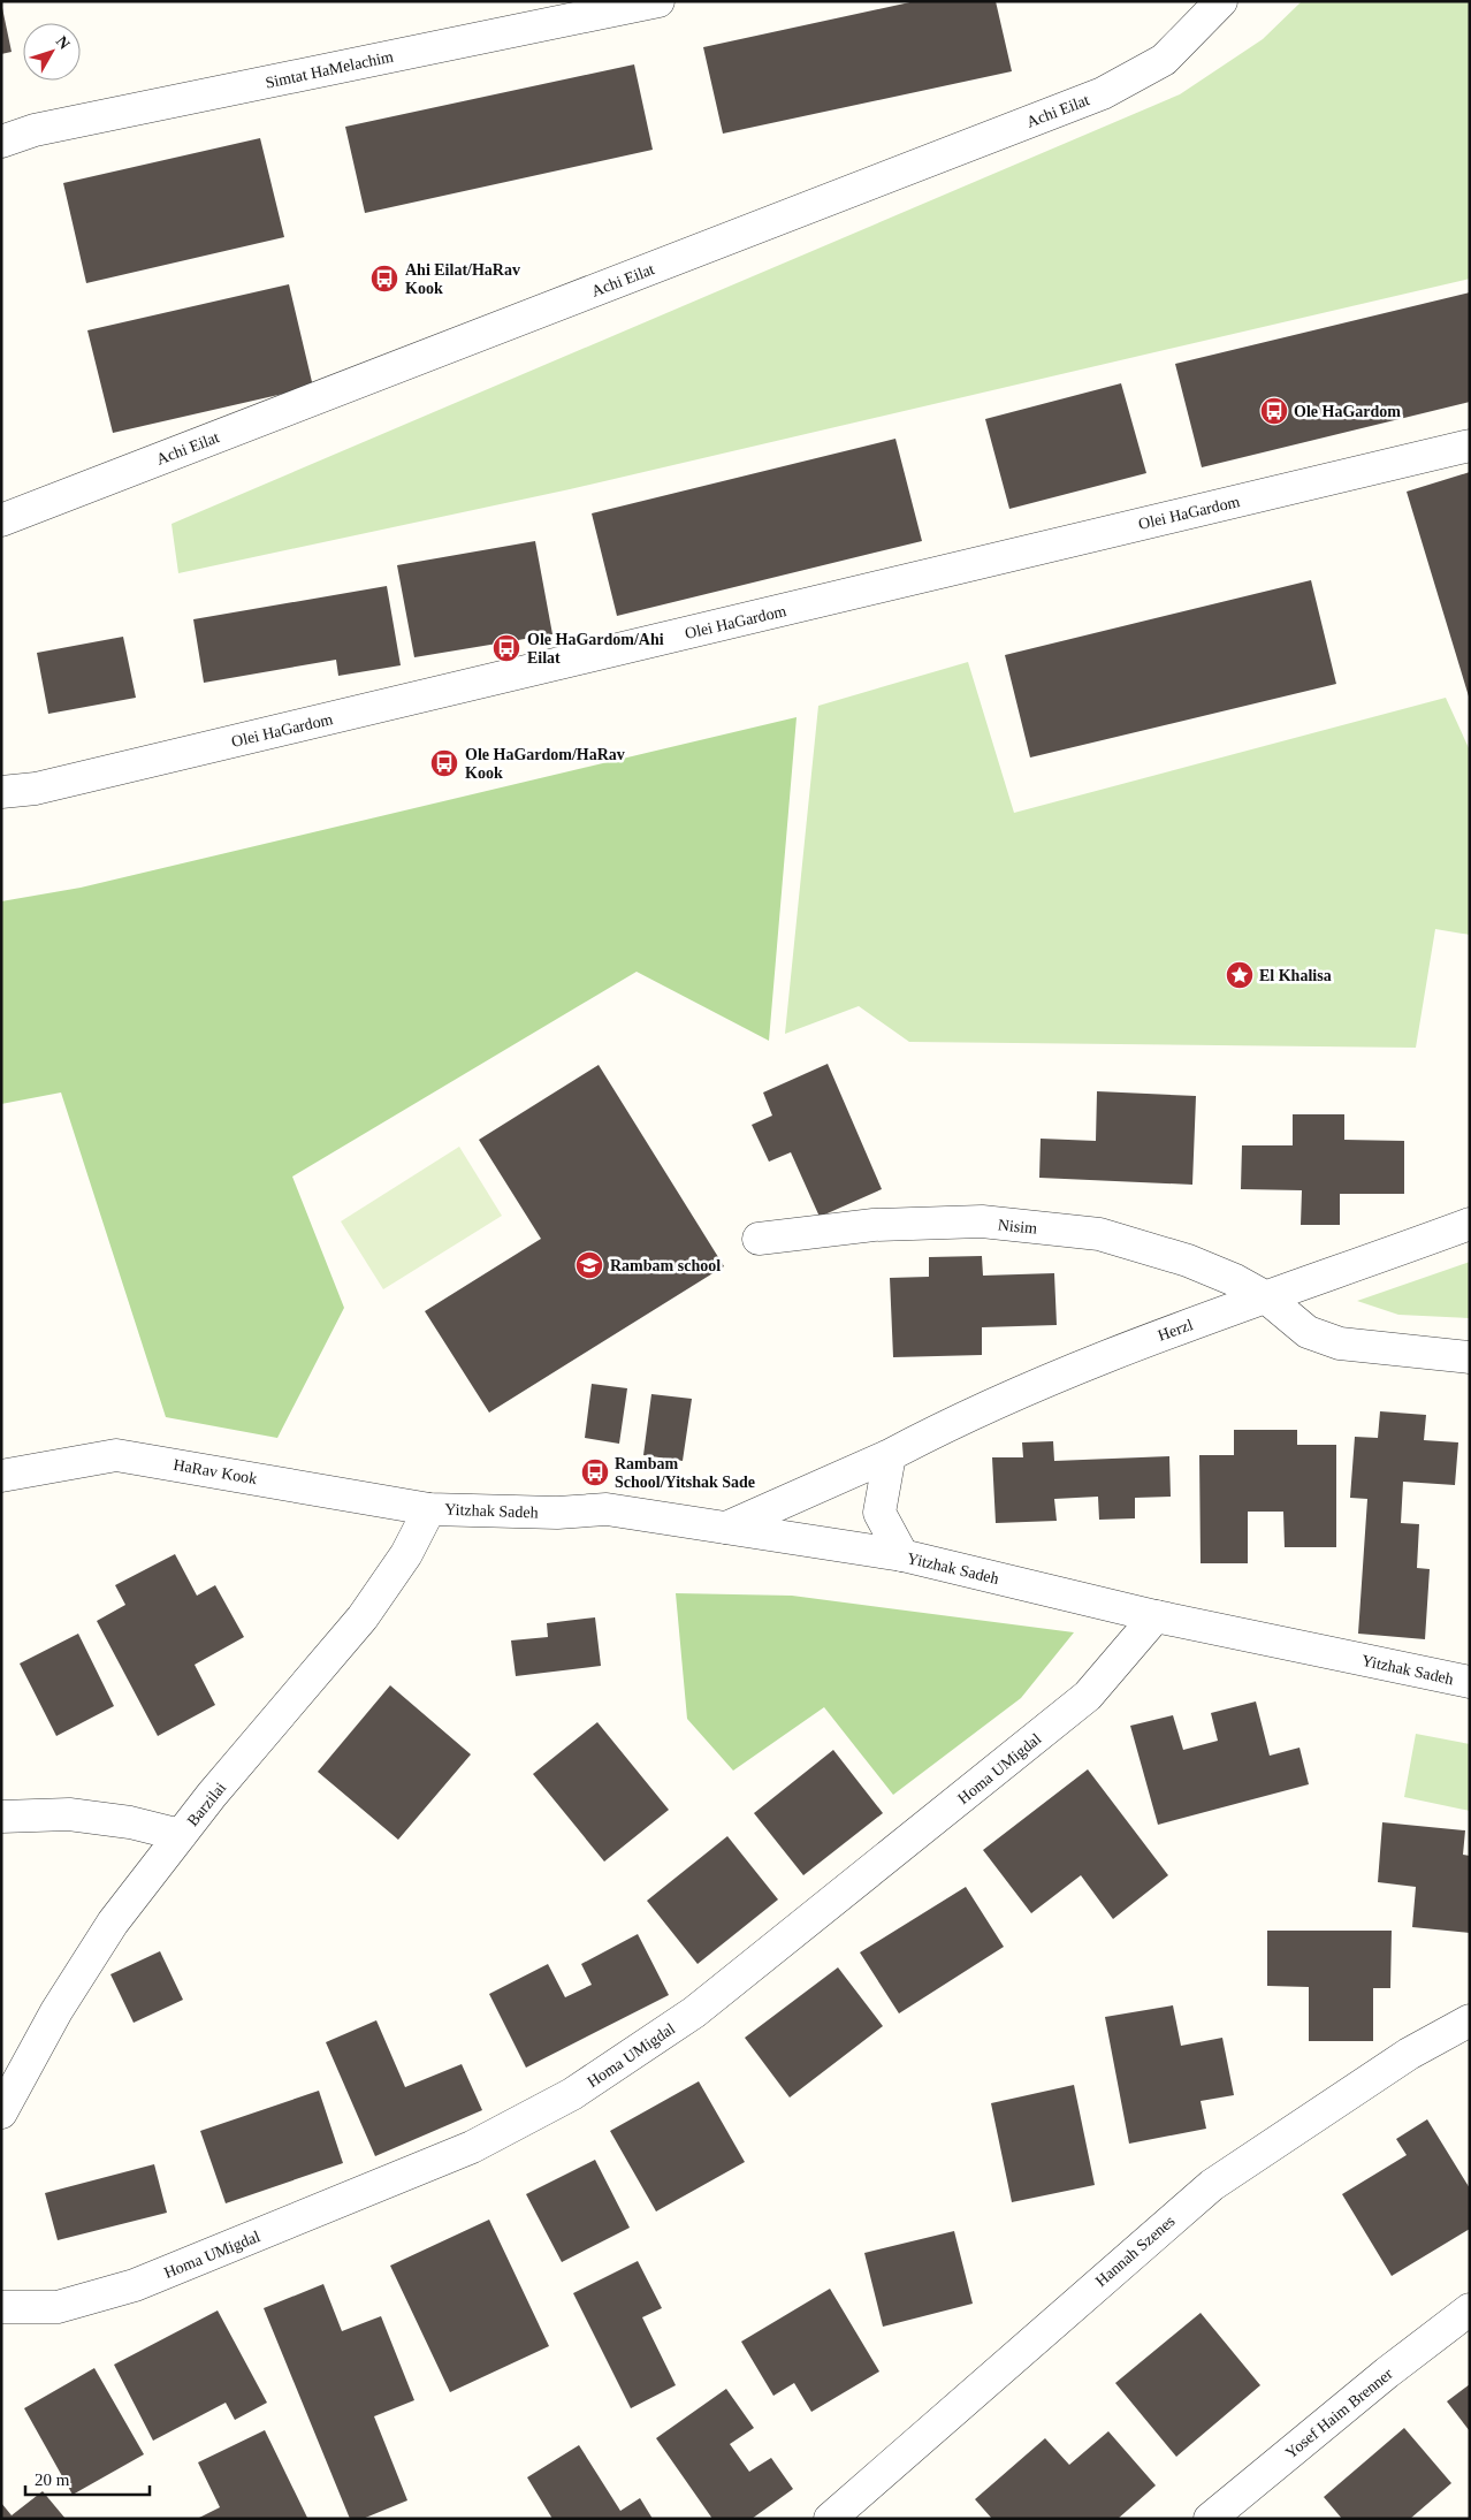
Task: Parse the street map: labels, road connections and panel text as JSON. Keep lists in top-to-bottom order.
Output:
{
  "streets": {
    "street": [
      "Simtat HaMelachim",
      "Achi Eilat",
      "Olei HaGardom",
      "Nisim",
      "Herzl",
      "HaRav Kook",
      "Yitzhak Sadeh",
      "Homa UMigdal",
      "Barzilai",
      "Hannah Szenes",
      "Yosef Haim Brenner"
    ]
  },
  "crossings": [
    ["Nisim", "Herzl"],
    ["Herzl", "Yitzhak Sadeh"],
    ["HaRav Kook", "Yitzhak Sadeh"],
    ["HaRav Kook", "Barzilai"],
    ["Yitzhak Sadeh", "Homa UMigdal"],
    ["Yitzhak Sadeh", "Barzilai"]
  ],
  "places": {
    "bus stop": [
      "Ahi Eilat/HaRav Kook",
      "Ole HaGardom",
      "Ole HaGardom/Ahi Eilat",
      "Ole HaGardom/HaRav Kook",
      "Rambam School/Yitshak Sade"
    ],
    "place": ["El Khalisa"],
    "school or university": ["Rambam school"]
  },
  "scale_bar": "20 m",
  "north": "top right"
}
